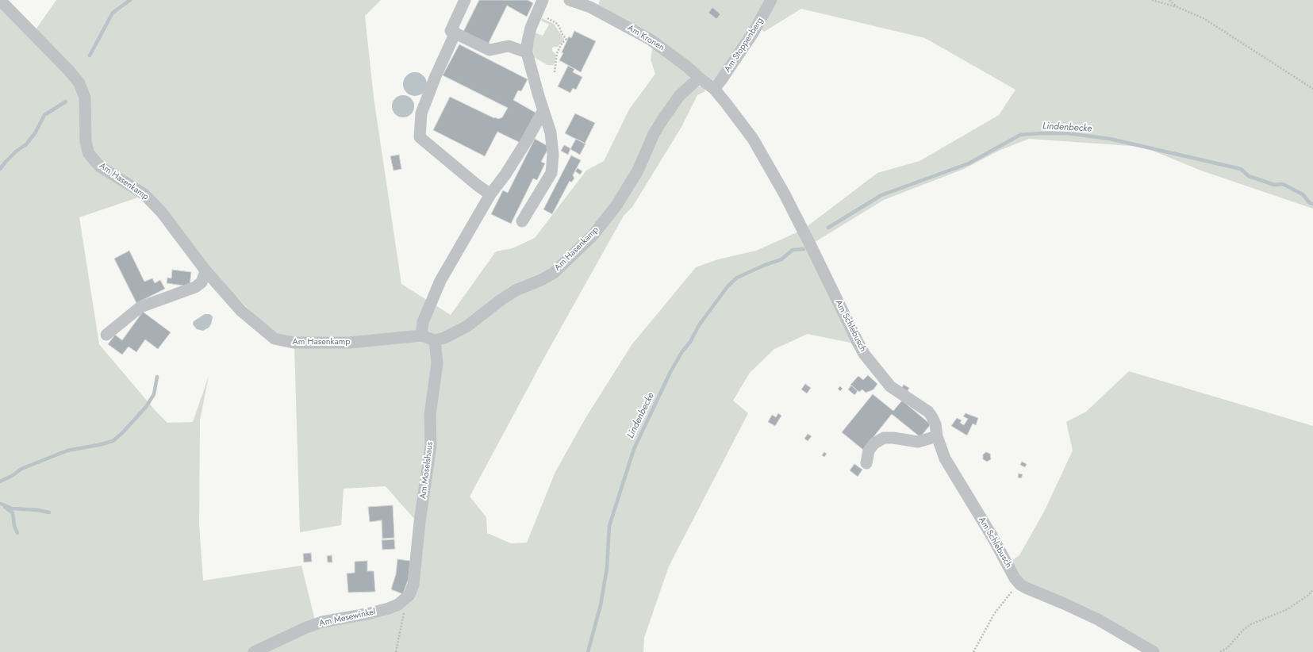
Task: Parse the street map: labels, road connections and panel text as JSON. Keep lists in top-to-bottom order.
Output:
{
  "streets": {
    "street": [
      "Am Kronen",
      "Am Stoppenberg",
      "Am Hasenkamp",
      "Am Schlebusch",
      "Am Moselshaus",
      "Am Mesewinkel"
    ]
  },
  "crossings": [
    ["Am Kronen", "Am Stoppenberg"],
    ["Am Kronen", "Am Hasenkamp"],
    ["Am Kronen", "Am Schlebusch"],
    ["Am Stoppenberg", "Am Schlebusch"],
    ["Am Hasenkamp", "Am Moselshaus"],
    ["Am Moselshaus", "Am Mesewinkel"]
  ],
  "water": ["Lindenbecke"]
}
